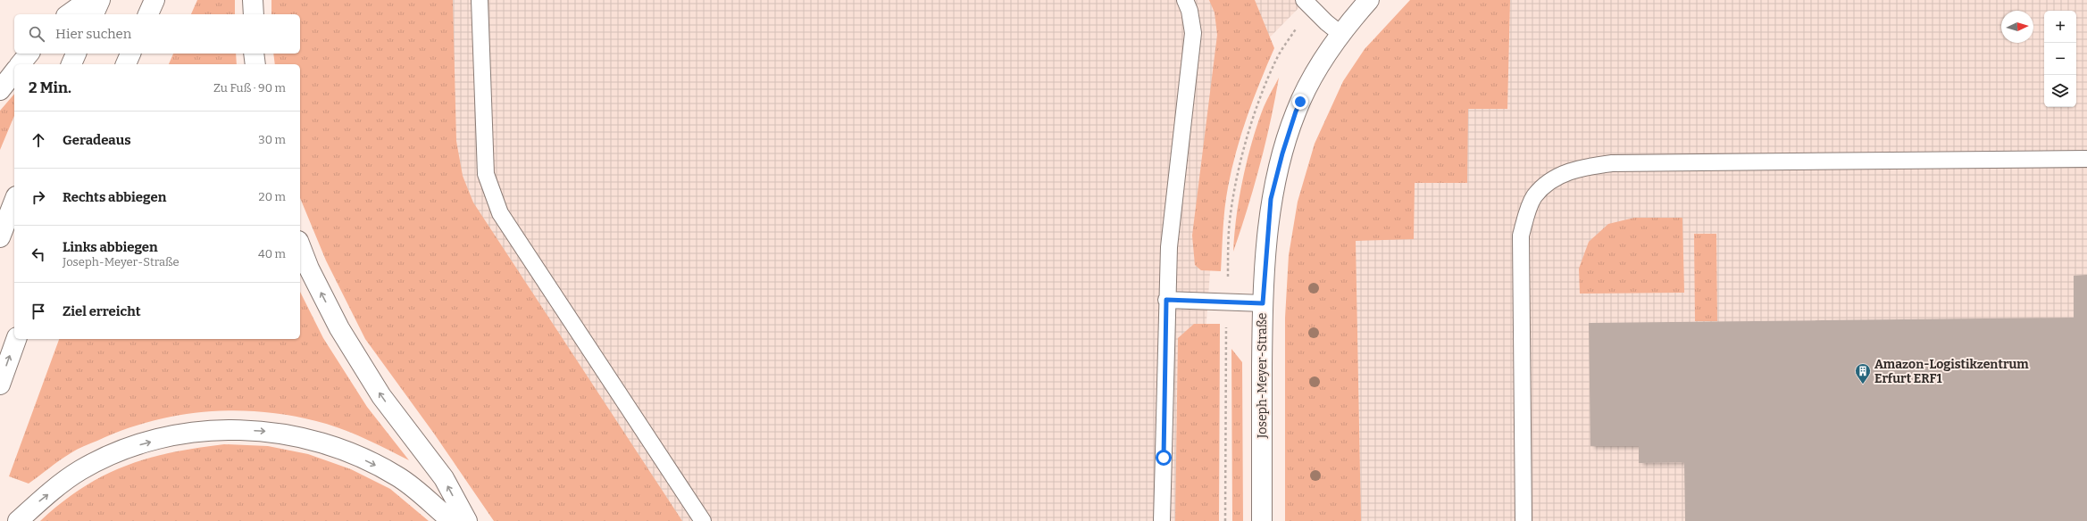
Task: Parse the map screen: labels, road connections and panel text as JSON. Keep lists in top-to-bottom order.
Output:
{
  "streets": {
    "main road": ["Joseph-Meyer-Straße"]
  },
  "places": {
    "building": ["Amazon-Logistikzentrum Erfurt ERF1"]
  },
  "north": "right",
  "page": {
    "map_buttons": ["+", "−"],
    "search": "Hier suchen",
    "heading": ["2 Min.", "Zu Fuß · 90 m"],
    "list": [
      ["Geradeaus", "30 m"],
      ["Rechts abbiegen", "20 m"],
      ["Links abbiegen", "Joseph-Meyer-Straße", "40 m"],
      "Ziel erreicht"
    ]
  }
}
